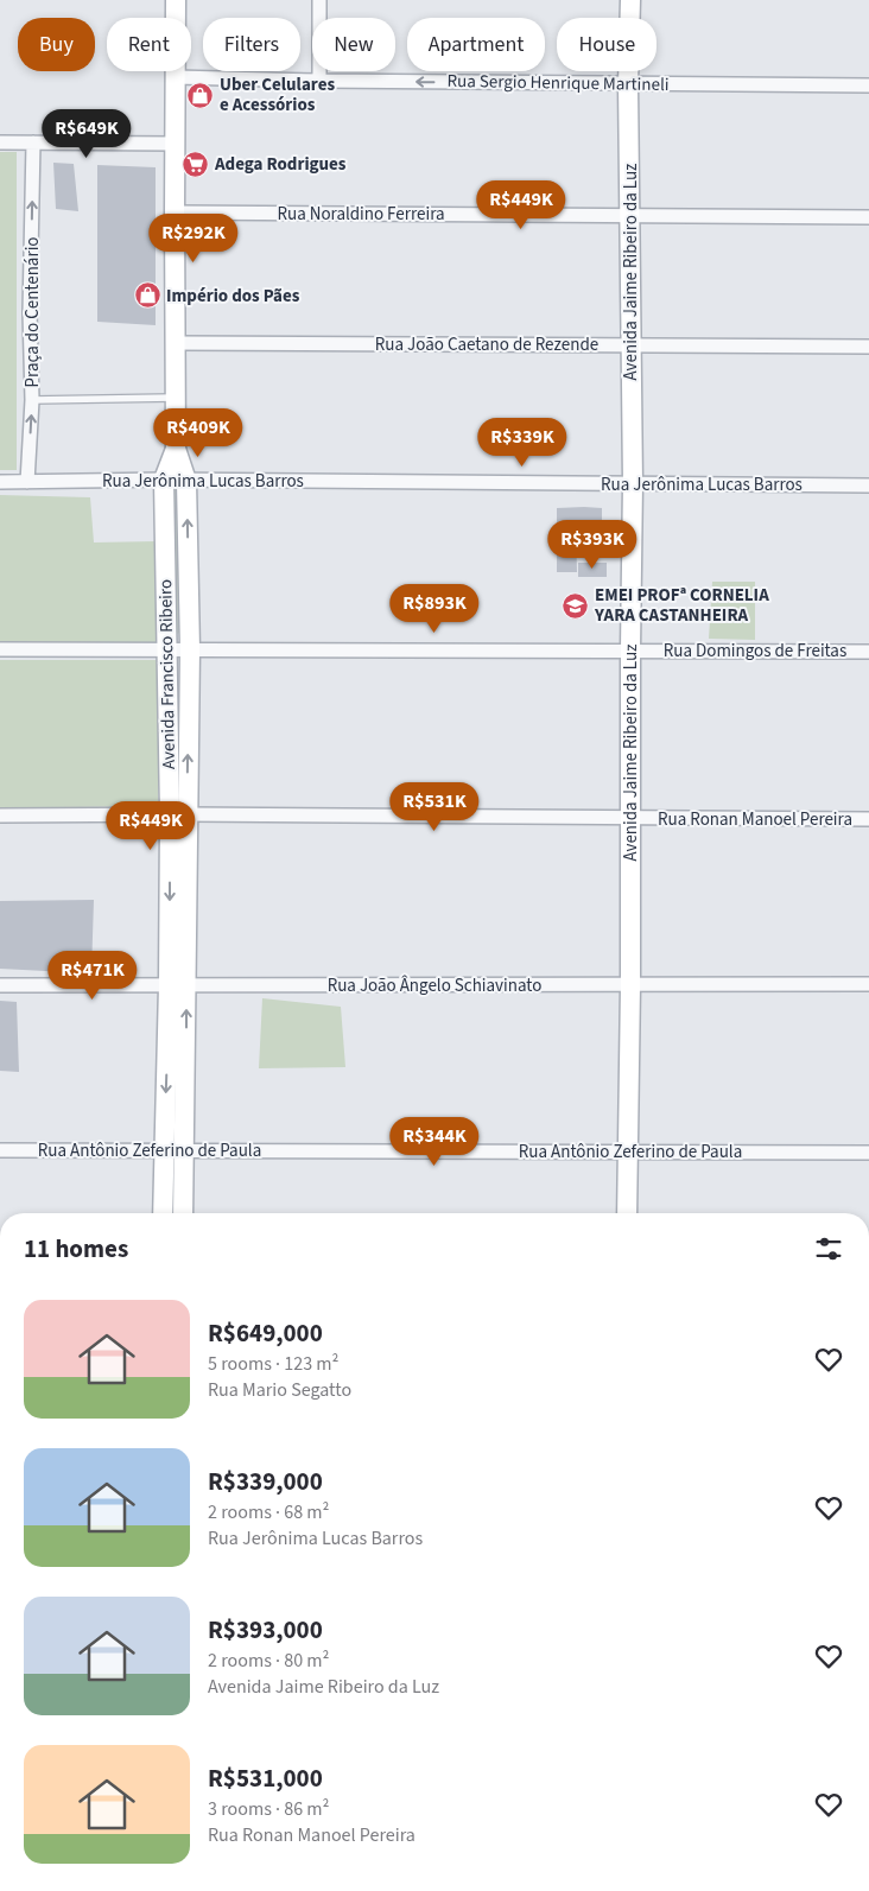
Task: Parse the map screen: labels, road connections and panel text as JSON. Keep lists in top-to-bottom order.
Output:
{
  "streets": {
    "street": [
      "Rua Sergio Henrique Martineli",
      "Rua Noraldino Ferreira",
      "Avenida Jaime Ribeiro da Luz",
      "Praça do Centenário",
      "Rua João Caetano de Rezende",
      "Rua Jerônima Lucas Barros",
      "Rua Domingos de Freitas",
      "Avenida Francisco Ribeiro",
      "Rua Ronan Manoel Pereira",
      "Rua João Ângelo Schiavinato",
      "Rua Antônio Zeferino de Paula"
    ]
  },
  "crossings": [
    ["Rua Sergio Henrique Martineli", "Avenida Jaime Ribeiro da Luz"],
    ["Rua Sergio Henrique Martineli", "Avenida Francisco Ribeiro"],
    ["Rua Noraldino Ferreira", "Avenida Jaime Ribeiro da Luz"],
    ["Rua Noraldino Ferreira", "Avenida Francisco Ribeiro"],
    ["Avenida Jaime Ribeiro da Luz", "Rua João Caetano de Rezende"],
    ["Avenida Jaime Ribeiro da Luz", "Rua Jerônima Lucas Barros"],
    ["Avenida Jaime Ribeiro da Luz", "Rua Domingos de Freitas"],
    ["Avenida Jaime Ribeiro da Luz", "Rua Ronan Manoel Pereira"],
    ["Avenida Jaime Ribeiro da Luz", "Rua João Ângelo Schiavinato"],
    ["Avenida Jaime Ribeiro da Luz", "Rua Antônio Zeferino de Paula"],
    ["Praça do Centenário", "Rua Jerônima Lucas Barros"],
    ["Rua João Caetano de Rezende", "Avenida Francisco Ribeiro"],
    ["Rua Jerônima Lucas Barros", "Avenida Francisco Ribeiro"],
    ["Rua Domingos de Freitas", "Avenida Francisco Ribeiro"],
    ["Avenida Francisco Ribeiro", "Rua Ronan Manoel Pereira"],
    ["Avenida Francisco Ribeiro", "Rua João Ângelo Schiavinato"],
    ["Avenida Francisco Ribeiro", "Rua Antônio Zeferino de Paula"]
  ],
  "one_way": ["Rua Sergio Henrique Martineli", "Praça do Centenário"],
  "places": {
    "shop": ["Uber Celulares e Acessórios", "Império dos Pães"],
    "supermarket": ["Adega Rodrigues"],
    "school or university": ["EMEI PROFª CORNELIA YARA CASTANHEIRA"]
  },
  "page": {
    "chip": [
      "Buy",
      "Rent",
      "Filters",
      "New",
      "Apartment",
      "House"
    ],
    "price": [
      "R$649K",
      "R$449K",
      "R$292K",
      "R$409K",
      "R$339K",
      "R$393K",
      "R$893K",
      "R$531K",
      "R$449K",
      "R$471K",
      "R$344K"
    ],
    "heading": "11 homes",
    "list": [
      {
        "name": "R$649,000",
        "note": "5 rooms · 123 m² · Rua Mario Segatto"
      },
      {
        "name": "R$339,000",
        "note": "2 rooms · 68 m² · Rua Jerônima Lucas Barros"
      },
      {
        "name": "R$393,000",
        "note": "2 rooms · 80 m² · Avenida Jaime Ribeiro da Luz"
      },
      {
        "name": "R$531,000",
        "note": "3 rooms · 86 m² · Rua Ronan Manoel Pereira"
      }
    ]
  }
}
